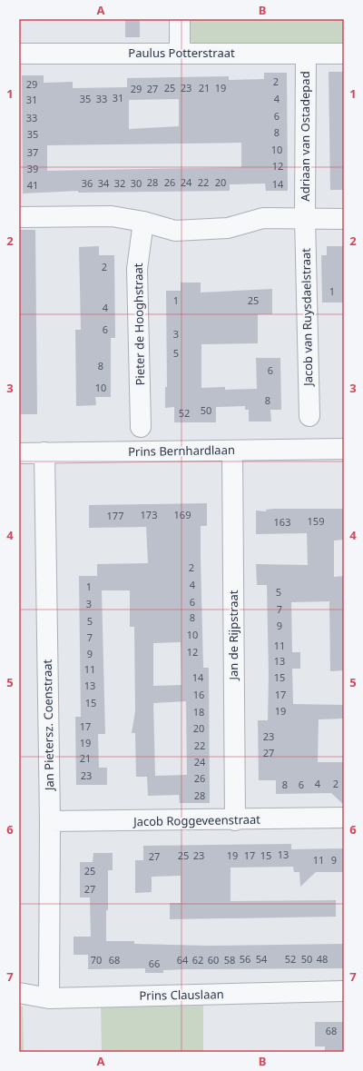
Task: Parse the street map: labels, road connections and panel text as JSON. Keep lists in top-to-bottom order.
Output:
{
  "streets": {
    "street": [
      "Paulus Potterstraat",
      "Adriaan van Ostadepad",
      "Jacob van Ruysdaelstraat",
      "Pieter de Hooghstraat",
      "Prins Bernhardlaan",
      "Jan de Rijpstraat",
      "Jan Pietersz. Coenstraat",
      "Jacob Roggeveenstraat",
      "Prins Clauslaan"
    ]
  },
  "crossings": [
    ["Paulus Potterstraat", "Adriaan van Ostadepad"],
    ["Adriaan van Ostadepad", "Jacob van Ruysdaelstraat"],
    ["Prins Bernhardlaan", "Jan de Rijpstraat"],
    ["Prins Bernhardlaan", "Jan Pietersz. Coenstraat"],
    ["Jan de Rijpstraat", "Jacob Roggeveenstraat"],
    ["Jan Pietersz. Coenstraat", "Jacob Roggeveenstraat"],
    ["Jan Pietersz. Coenstraat", "Prins Clauslaan"]
  ],
  "house_numbers": [
    "2",
    "29",
    "25",
    "23",
    "21",
    "19",
    "29",
    "27",
    "31",
    "35",
    "33",
    "4",
    "31",
    "6",
    "33",
    "8",
    "35",
    "10",
    "37",
    "12",
    "39",
    "28",
    "26",
    "24",
    "22",
    "20",
    "36",
    "34",
    "32",
    "30",
    "14",
    "41",
    "2",
    "1",
    "1",
    "25",
    "4",
    "6",
    "3",
    "5",
    "8",
    "6",
    "10",
    "8",
    "50",
    "52",
    "173",
    "169",
    "177",
    "159",
    "163",
    "2",
    "4",
    "1",
    "5",
    "6",
    "3",
    "7",
    "8",
    "5",
    "9",
    "10",
    "7",
    "11",
    "12",
    "9",
    "13",
    "11",
    "14",
    "15",
    "13",
    "16",
    "17",
    "15",
    "19",
    "18",
    "17",
    "20",
    "23",
    "19",
    "22",
    "27",
    "21",
    "24",
    "23",
    "26",
    "4",
    "2",
    "8",
    "6",
    "28",
    "13",
    "25",
    "23",
    "19",
    "17",
    "15",
    "27",
    "11",
    "9",
    "25",
    "27",
    "56",
    "54",
    "52",
    "50",
    "48",
    "70",
    "68",
    "64",
    "62",
    "60",
    "58",
    "66",
    "68"
  ],
  "grid": {
    "columns": ["A", "B"],
    "rows": [
      "1",
      "2",
      "3",
      "4",
      "5",
      "6",
      "7"
    ]
  }
}
